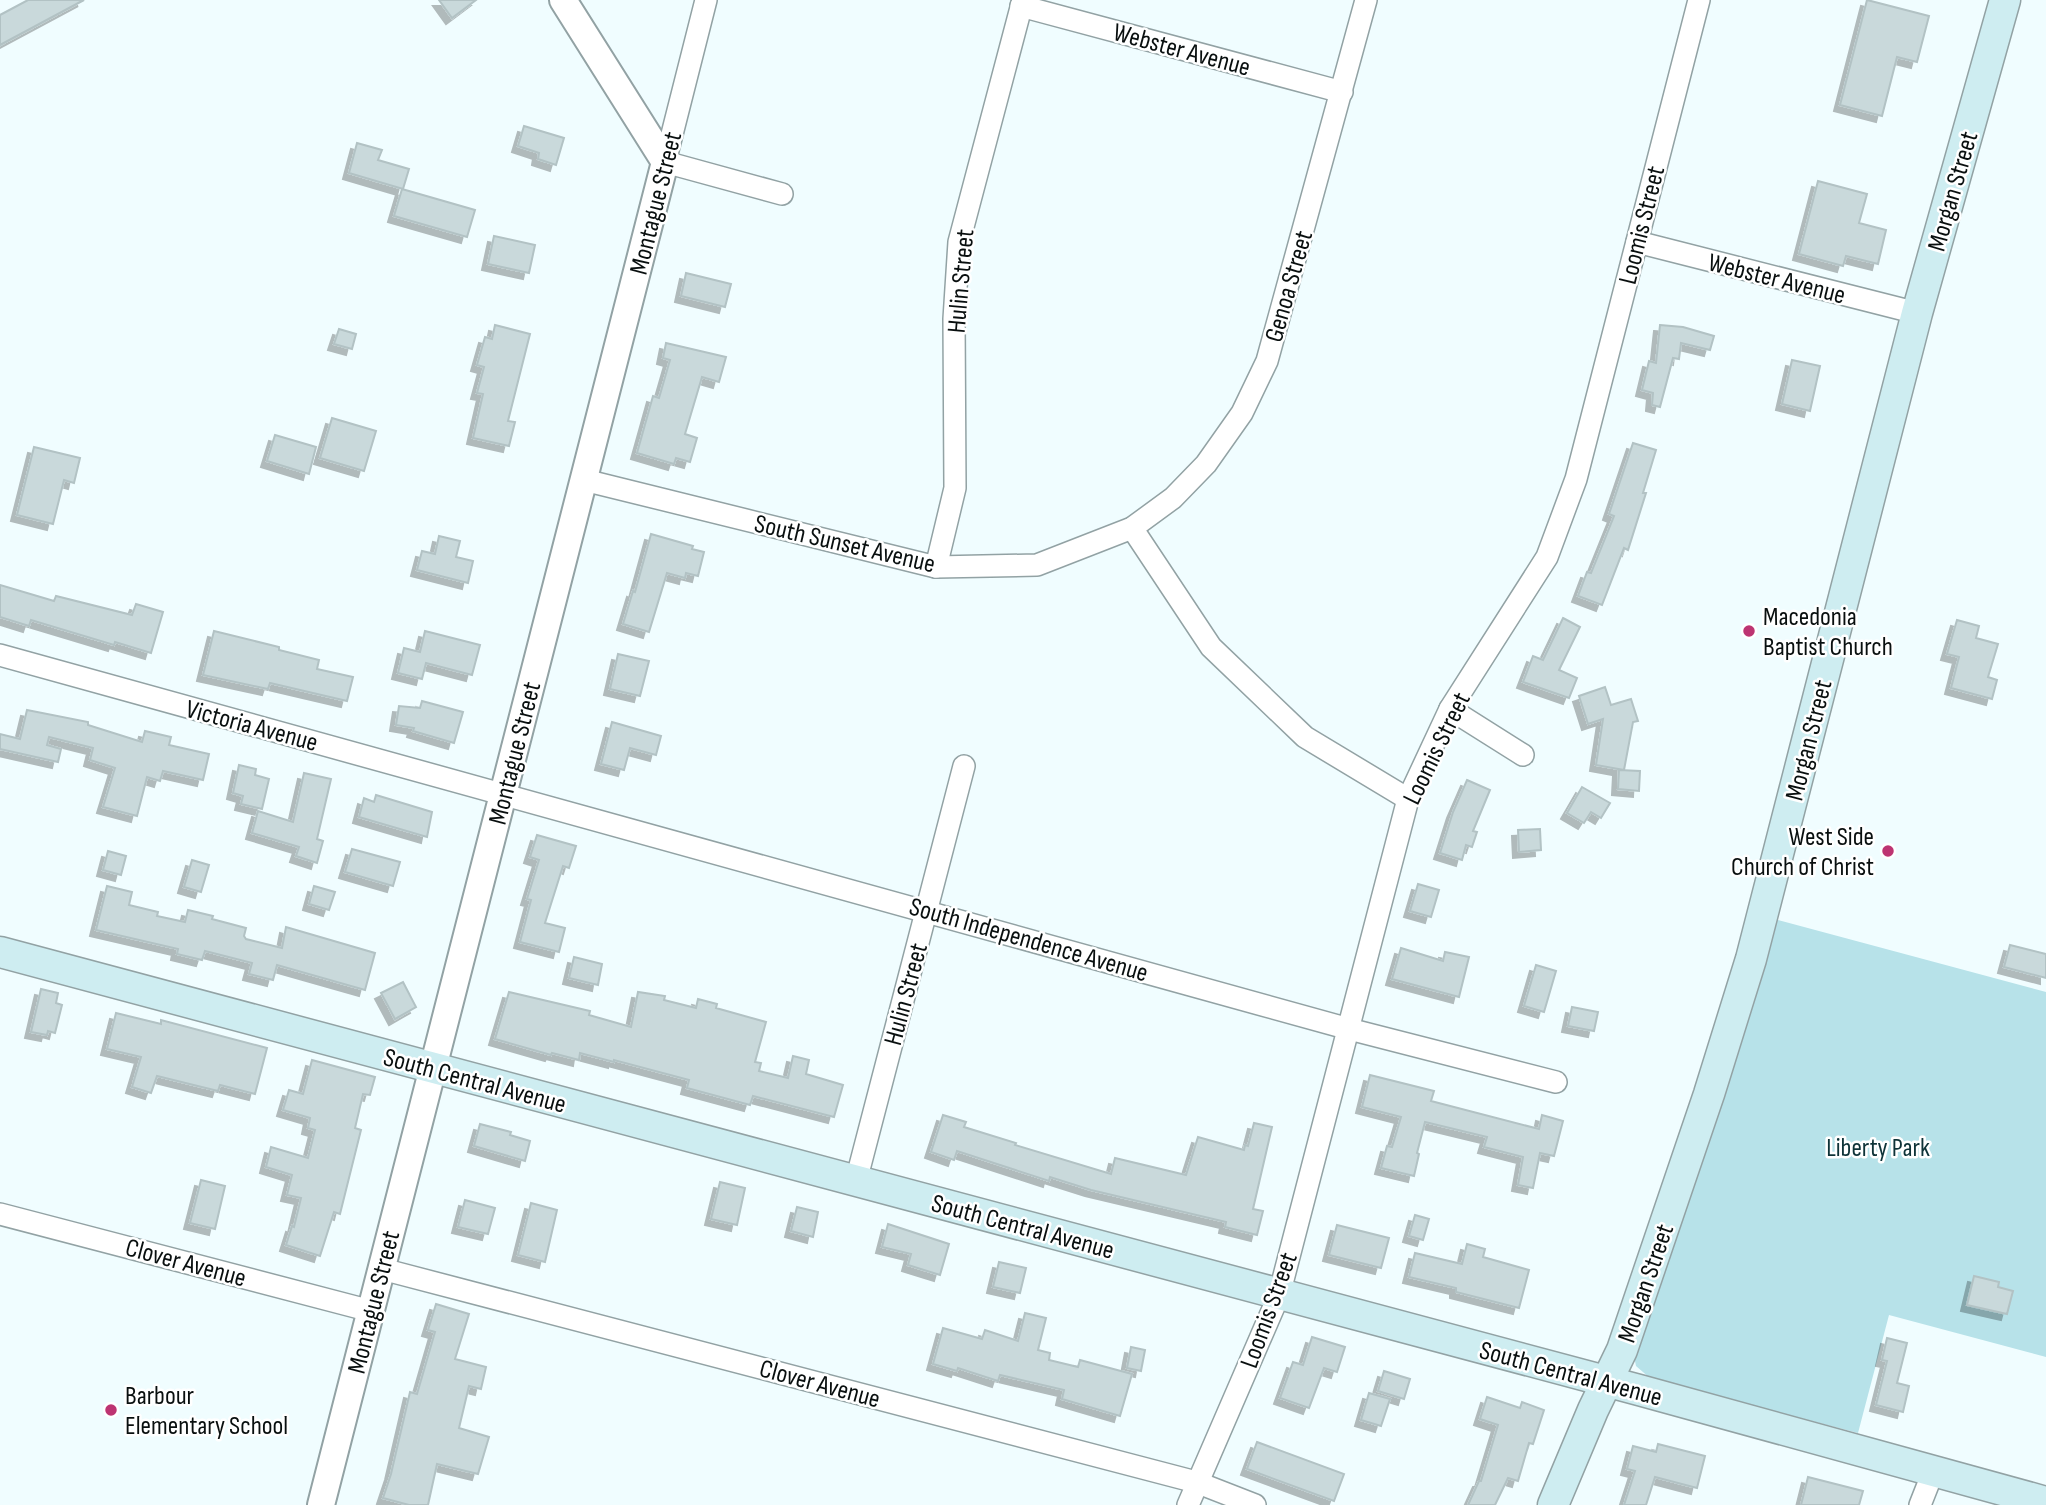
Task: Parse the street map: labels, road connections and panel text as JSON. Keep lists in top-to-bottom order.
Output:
{
  "streets": {
    "main road": ["Morgan Street", "South Central Avenue"],
    "street": [
      "Webster Avenue",
      "Montague Street",
      "Loomis Street",
      "Hulin Street",
      "Genoa Street",
      "South Sunset Avenue",
      "Victoria Avenue",
      "South Independence Avenue",
      "Clover Avenue"
    ]
  },
  "crossings": [
    ["Webster Avenue", "Morgan Street"],
    ["Webster Avenue", "Loomis Street"],
    ["Webster Avenue", "Hulin Street"],
    ["Webster Avenue", "Genoa Street"],
    ["Morgan Street", "South Central Avenue"],
    ["Montague Street", "South Sunset Avenue"],
    ["Montague Street", "Victoria Avenue"],
    ["Montague Street", "South Independence Avenue"],
    ["Montague Street", "South Central Avenue"],
    ["Montague Street", "Clover Avenue"],
    ["Loomis Street", "South Independence Avenue"],
    ["Loomis Street", "South Central Avenue"],
    ["Loomis Street", "Clover Avenue"],
    ["Hulin Street", "South Sunset Avenue"],
    ["Hulin Street", "South Independence Avenue"],
    ["Hulin Street", "South Central Avenue"],
    ["Genoa Street", "South Sunset Avenue"],
    ["Victoria Avenue", "South Independence Avenue"]
  ],
  "parks": ["Liberty Park"],
  "places": ["Macedonia Baptist Church", "West Side Church of Christ", "Barbour Elementary School"]
}
